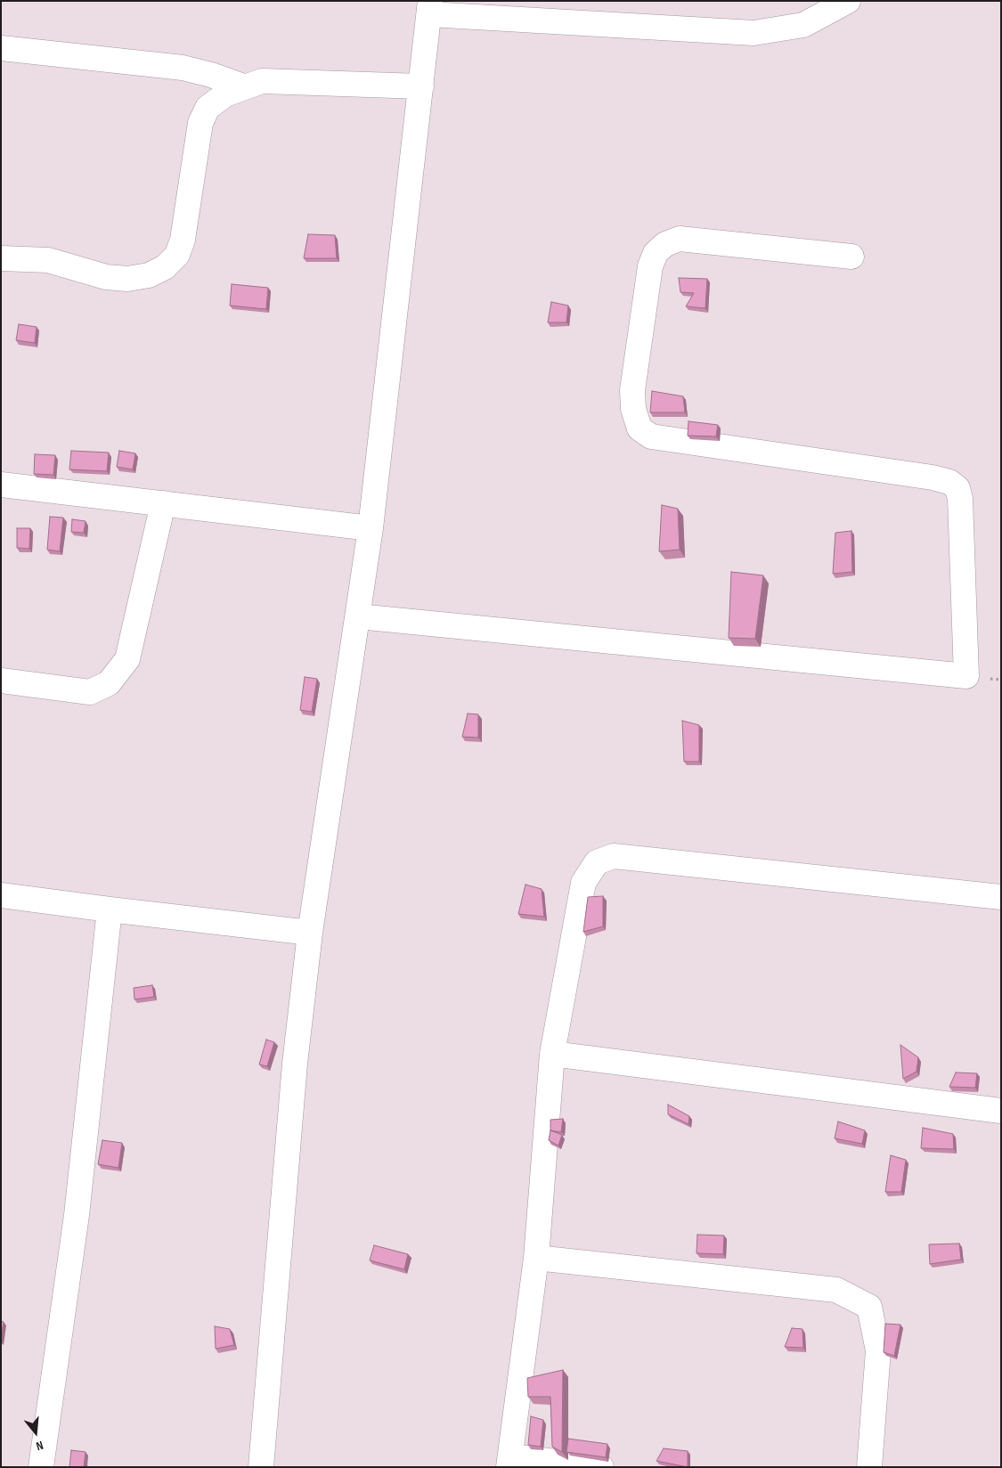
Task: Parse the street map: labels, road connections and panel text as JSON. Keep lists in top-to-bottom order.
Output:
{
  "north": "bottom"
}
